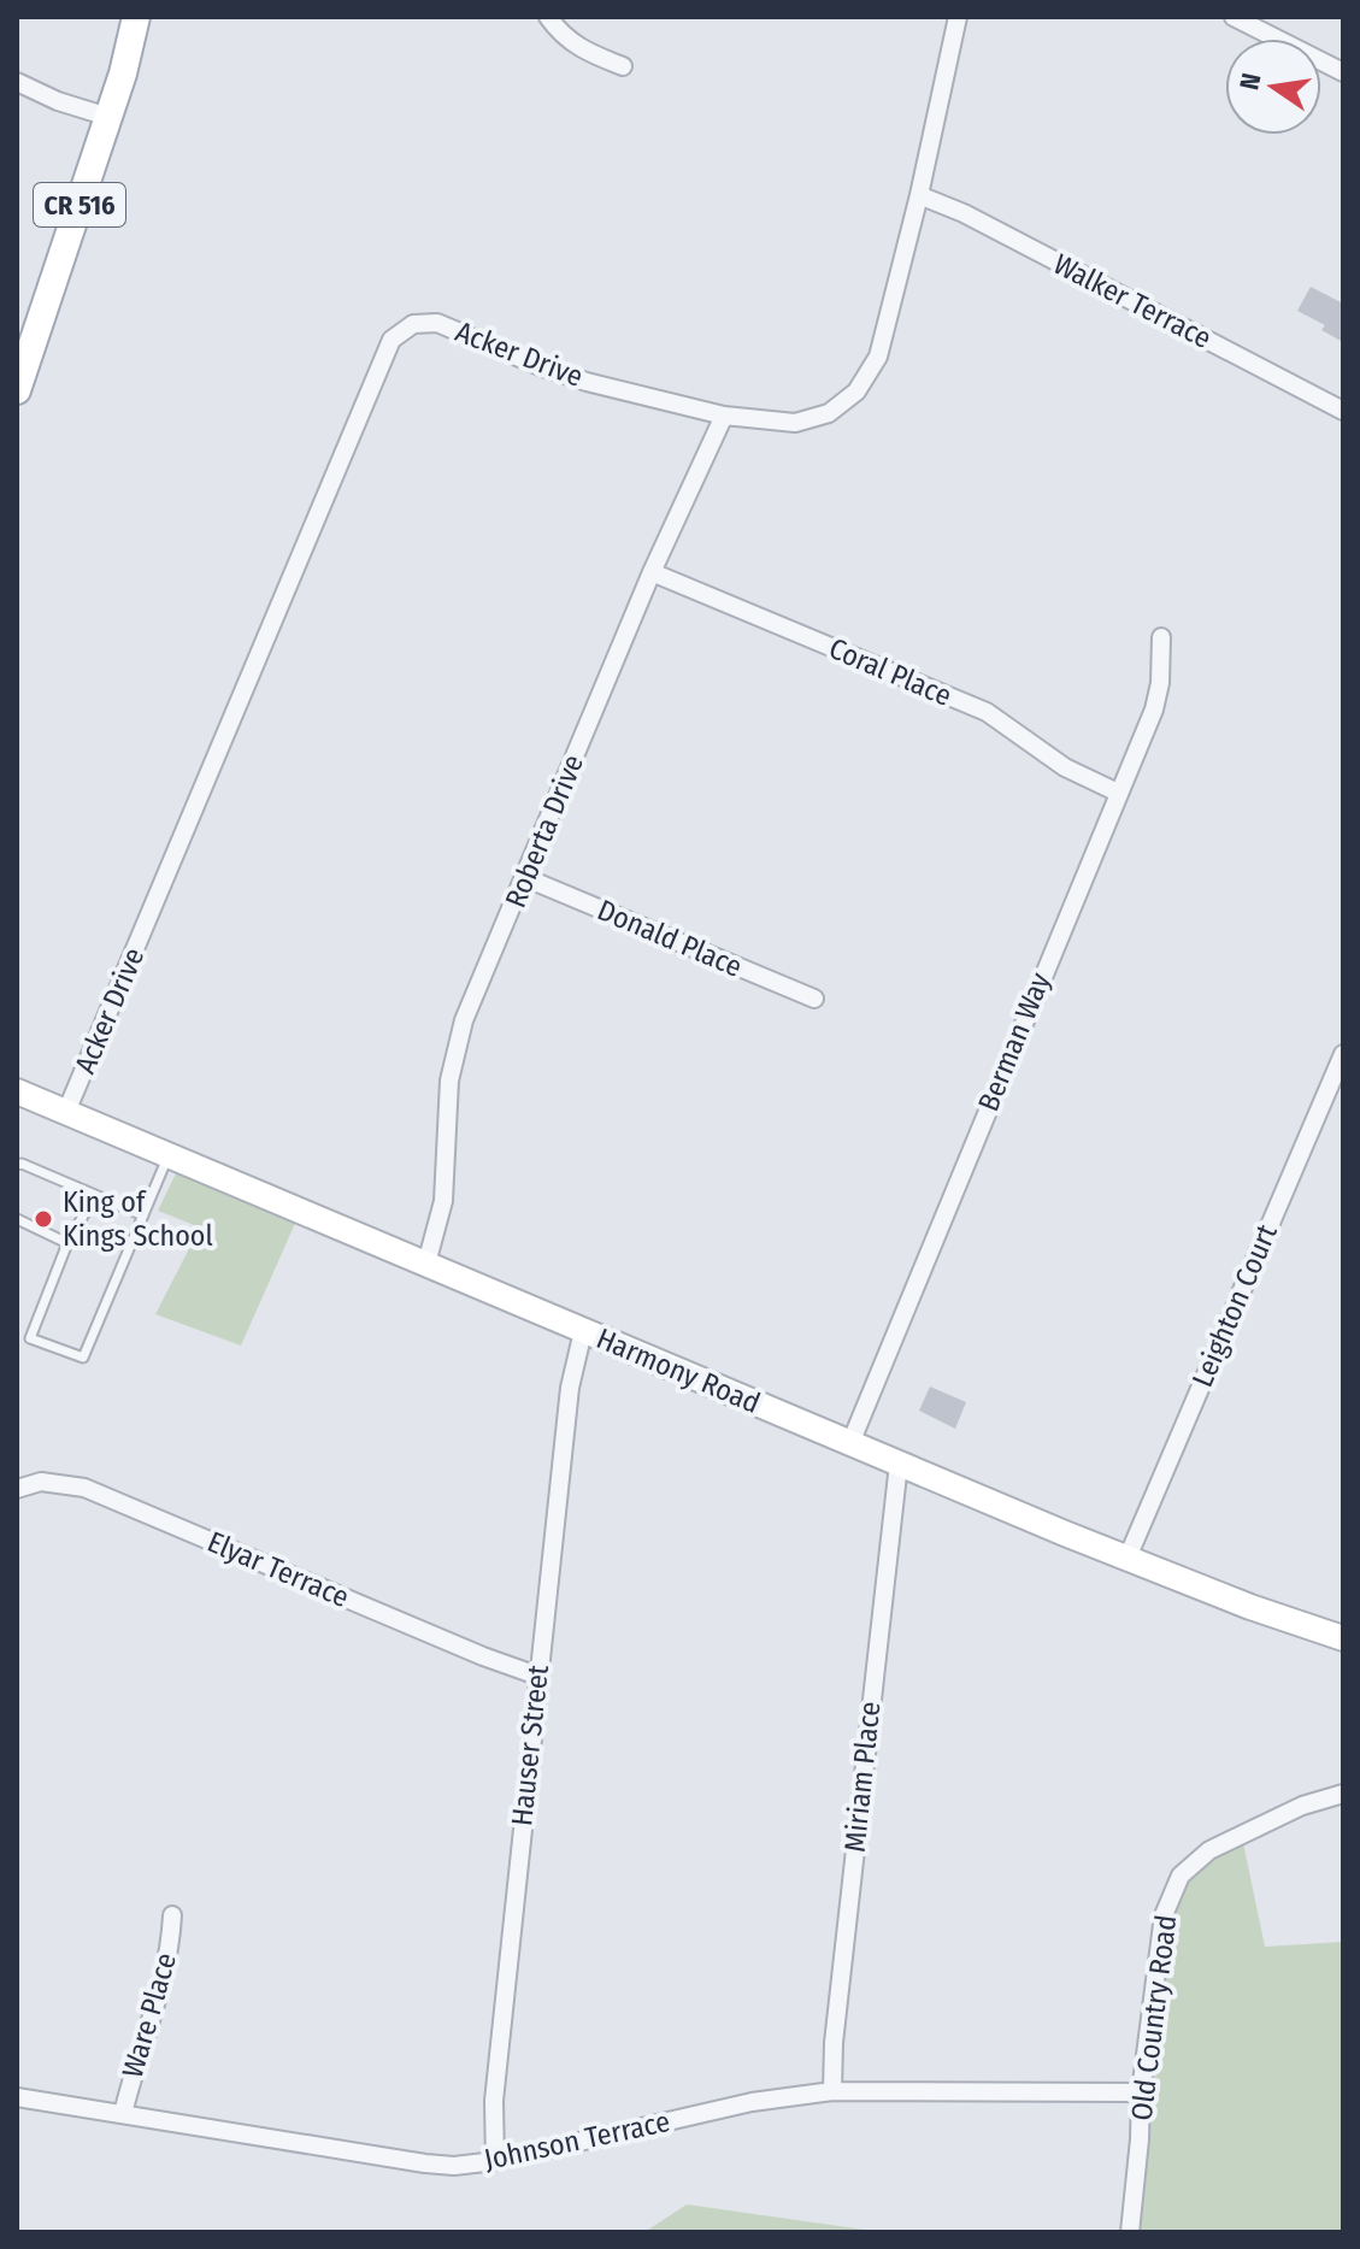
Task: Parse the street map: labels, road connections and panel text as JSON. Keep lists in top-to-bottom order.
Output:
{
  "streets": {
    "main road": ["CR 516"],
    "street": [
      "Walker Terrace",
      "Acker Drive",
      "Coral Place",
      "Roberta Drive",
      "Donald Place",
      "Berman Way",
      "Leighton Court",
      "Harmony Road",
      "Elyar Terrace",
      "Hauser Street",
      "Miriam Place",
      "Ware Place",
      "Old Country Road",
      "Johnson Terrace"
    ]
  },
  "crossings": [
    ["Walker Terrace", "Acker Drive"],
    ["Acker Drive", "Roberta Drive"],
    ["Acker Drive", "Harmony Road"],
    ["Coral Place", "Roberta Drive"],
    ["Coral Place", "Berman Way"],
    ["Roberta Drive", "Donald Place"],
    ["Roberta Drive", "Harmony Road"],
    ["Berman Way", "Harmony Road"],
    ["Leighton Court", "Harmony Road"],
    ["Harmony Road", "Hauser Street"],
    ["Harmony Road", "Miriam Place"],
    ["Elyar Terrace", "Hauser Street"],
    ["Hauser Street", "Johnson Terrace"],
    ["Miriam Place", "Johnson Terrace"],
    ["Ware Place", "Johnson Terrace"],
    ["Old Country Road", "Johnson Terrace"]
  ],
  "places": ["King of Kings School"],
  "north": "left"
}
